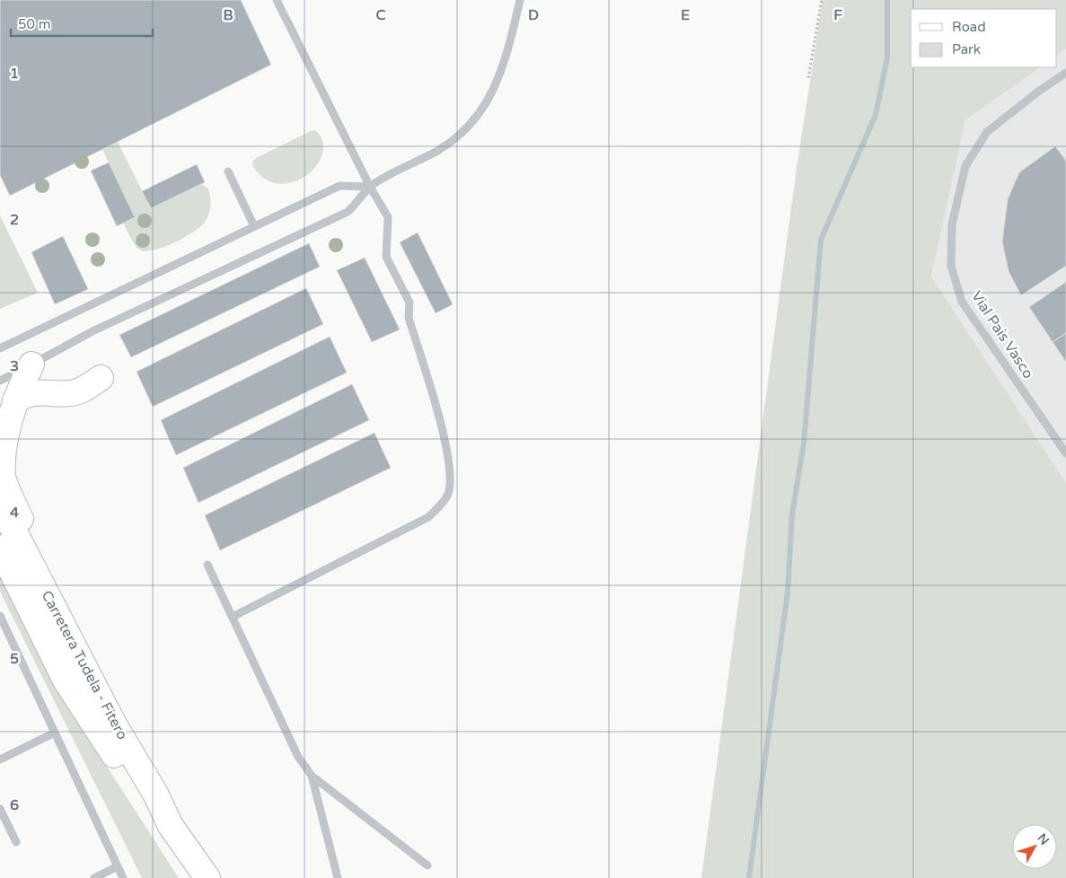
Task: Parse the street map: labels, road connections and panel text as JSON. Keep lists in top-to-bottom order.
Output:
{
  "streets": {
    "main road": ["Carretera Tudela - Fitero"],
    "lane": ["Vial Pais Vasco"]
  },
  "legend": ["Road", "Park"],
  "scale_bar": "50 m",
  "north": "top right",
  "grid": {
    "columns": [
      "B",
      "C",
      "D",
      "E",
      "F"
    ],
    "rows": [
      "1",
      "2",
      "3",
      "4",
      "5",
      "6"
    ]
  }
}
